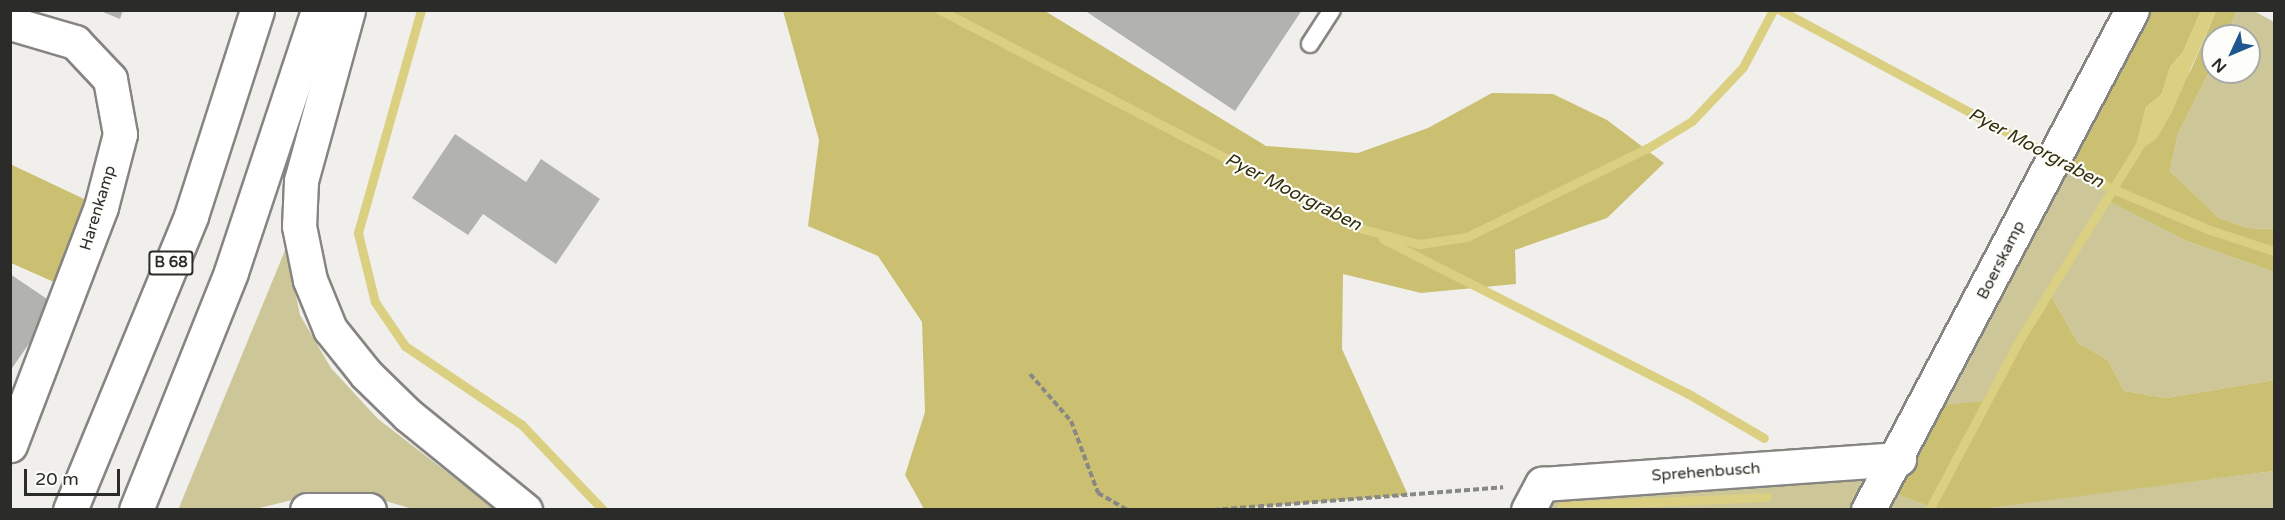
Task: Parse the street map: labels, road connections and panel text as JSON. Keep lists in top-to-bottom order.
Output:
{
  "streets": {
    "main road": [
      "Harenkamp",
      "Boerskamp",
      "B 68",
      "Sprehenbusch"
    ]
  },
  "crossings": [
    ["Boerskamp", "Sprehenbusch"]
  ],
  "water": ["Pyer Moorgraben"],
  "scale_bar": "20 m",
  "north": "bottom left"
}
